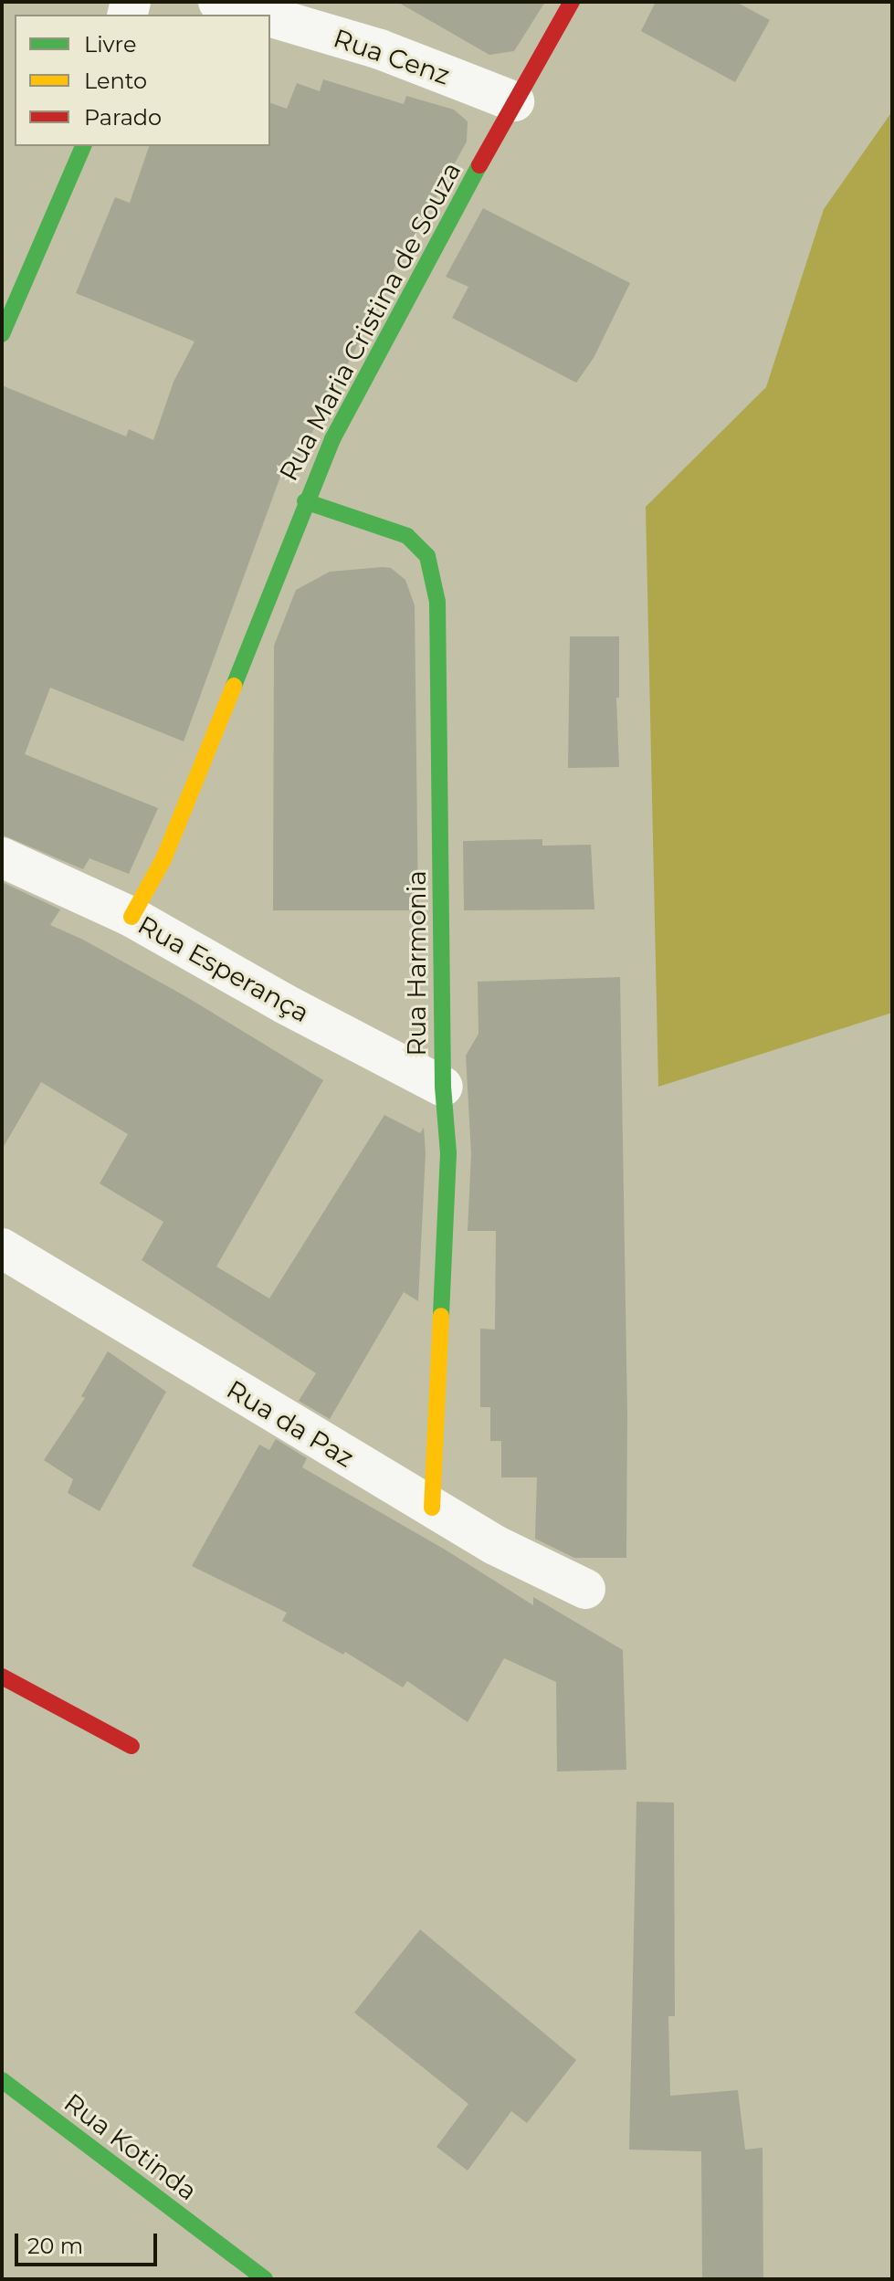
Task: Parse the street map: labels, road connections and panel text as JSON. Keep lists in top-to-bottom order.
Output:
{
  "streets": {
    "street": [
      "Rua Cenz",
      "Rua Maria Cristina de Souza",
      "Rua Harmonia",
      "Rua Esperança",
      "Rua da Paz",
      "Rua Kotinda"
    ]
  },
  "crossings": [
    ["Rua Cenz", "Rua Maria Cristina de Souza"],
    ["Rua Maria Cristina de Souza", "Rua Harmonia"],
    ["Rua Maria Cristina de Souza", "Rua Esperança"],
    ["Rua Harmonia", "Rua Esperança"],
    ["Rua Harmonia", "Rua da Paz"]
  ],
  "legend": ["Livre", "Lento", "Parado"],
  "scale_bar": "20 m"
}
